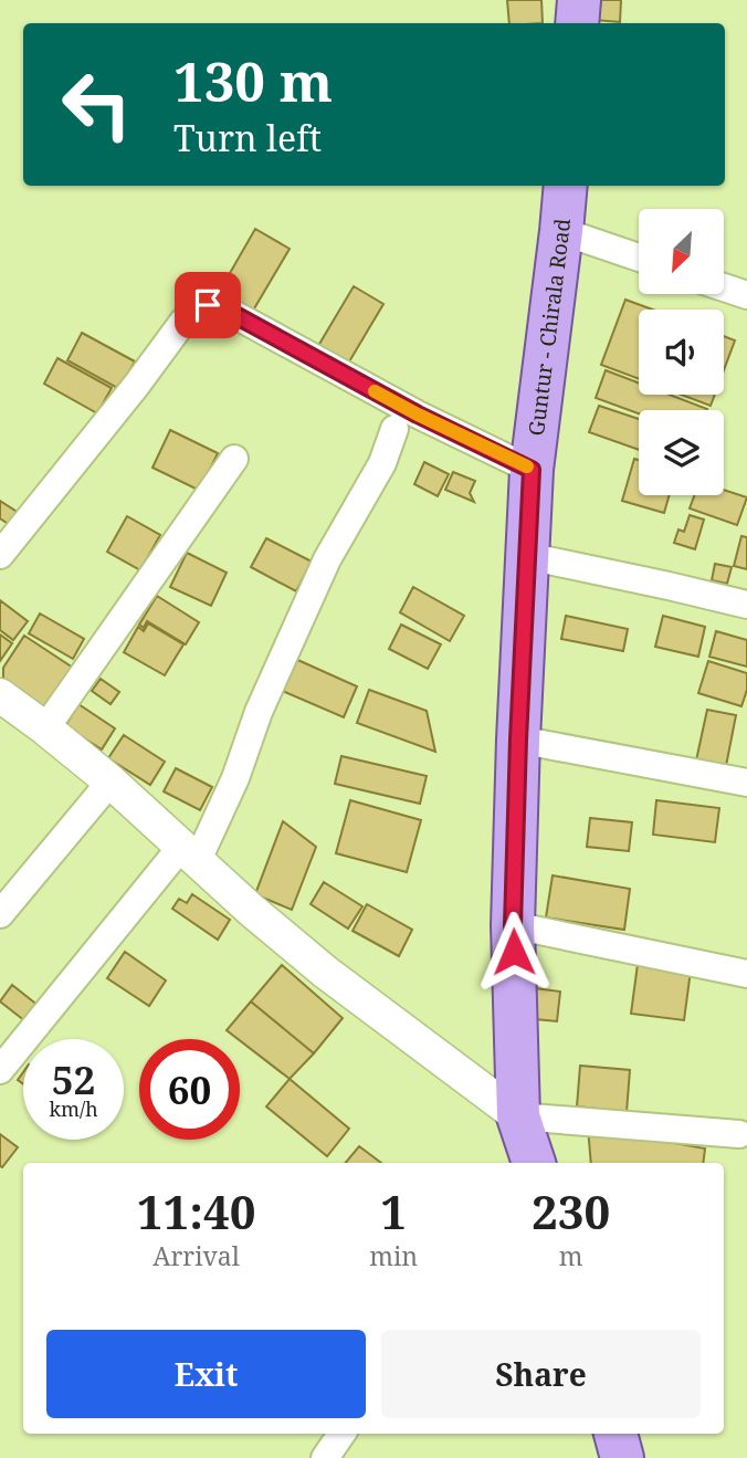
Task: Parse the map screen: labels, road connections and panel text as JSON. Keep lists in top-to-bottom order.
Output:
{
  "streets": {
    "main road": ["Guntur - Chirala Road"]
  },
  "north": "bottom left",
  "page": {
    "turn": ["130 m", "Turn left"],
    "speed": "52 km/h",
    "limit": "60",
    "eta": [
      "11:40",
      "Arrival",
      "1",
      "min",
      "230",
      "m"
    ],
    "buttons": ["Exit", "Share"]
  }
}
